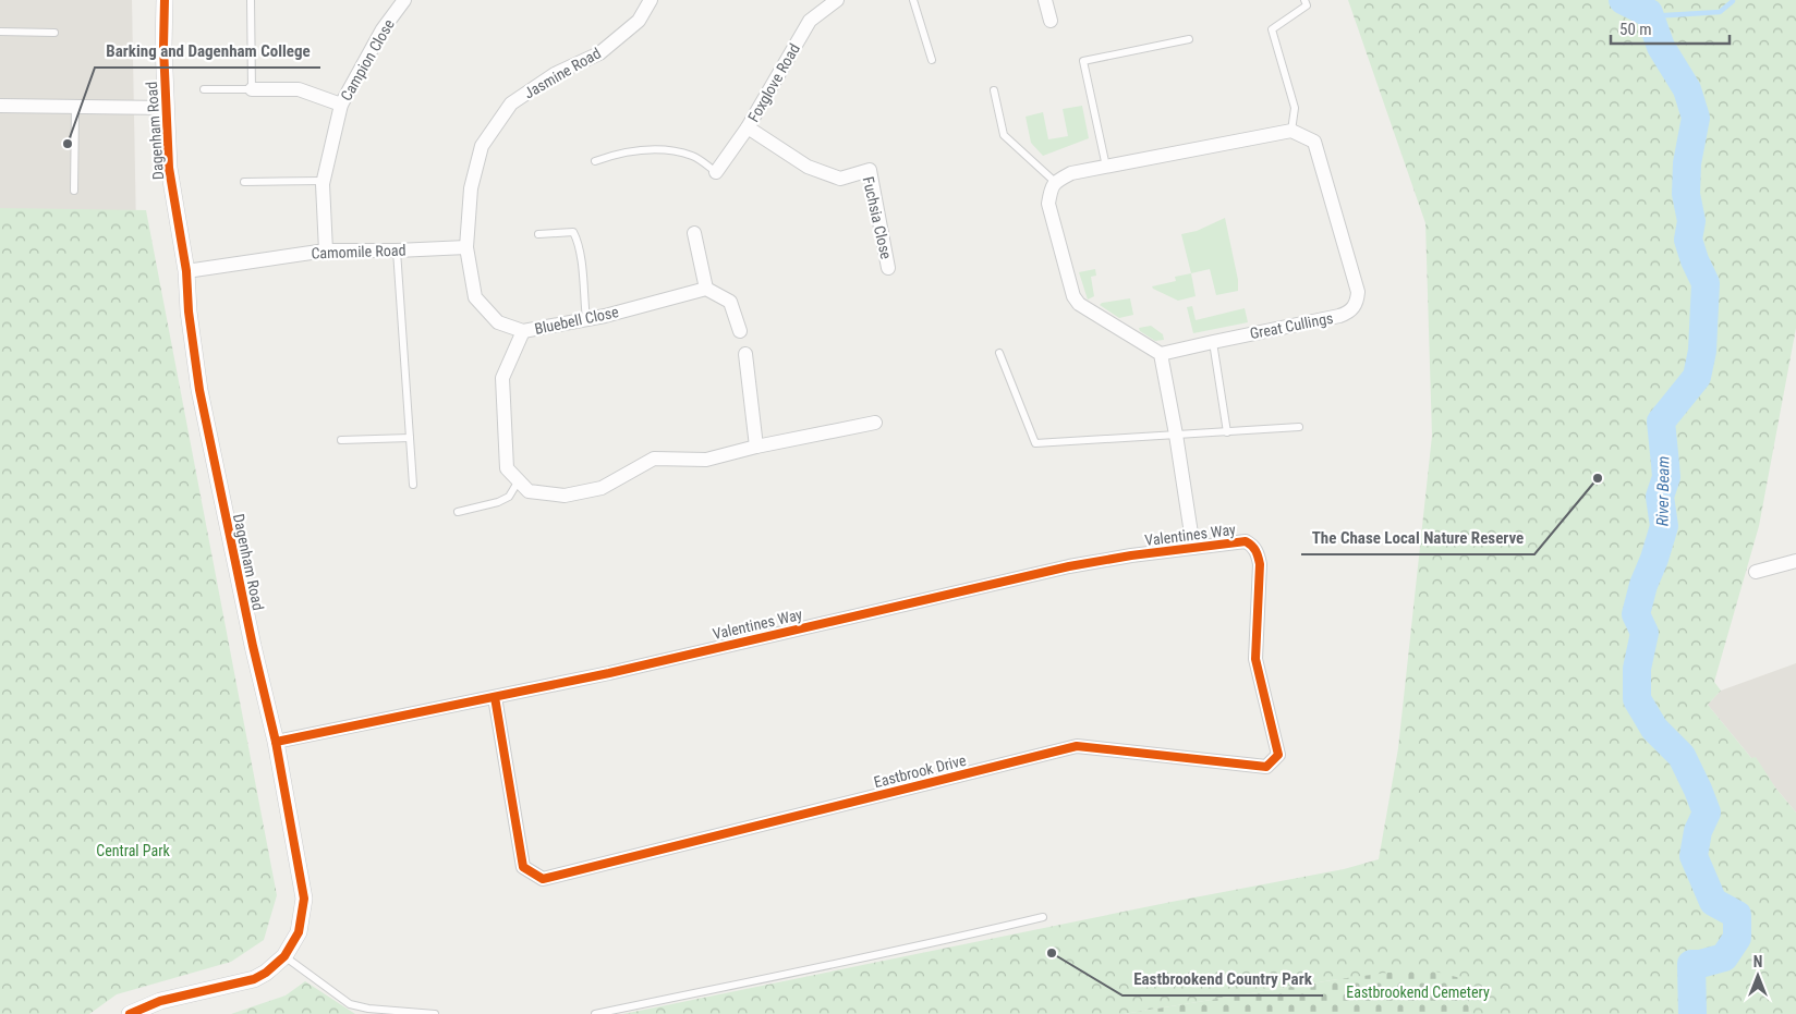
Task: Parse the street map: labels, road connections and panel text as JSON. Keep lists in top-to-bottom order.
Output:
{
  "streets": {
    "street": [
      "Campion Close",
      "Jasmine Road",
      "Foxglove Road",
      "Dagenham Road",
      "Fuchsia Close",
      "Camomile Road",
      "Bluebell Close",
      "Great Cullings",
      "Valentines Way",
      "Eastbrook Drive"
    ]
  },
  "crossings": [
    ["Campion Close", "Camomile Road"],
    ["Jasmine Road", "Camomile Road"],
    ["Jasmine Road", "Bluebell Close"],
    ["Foxglove Road", "Fuchsia Close"],
    ["Dagenham Road", "Camomile Road"],
    ["Dagenham Road", "Valentines Way"],
    ["Camomile Road", "Bluebell Close"],
    ["Valentines Way", "Eastbrook Drive"]
  ],
  "water": ["River Beam"],
  "parks": ["Central Park", "Eastbrookend Cemetery"],
  "places": ["Barking and Dagenham College", "The Chase Local Nature Reserve", "Eastbrookend Country Park"],
  "scale_bar": "50 m",
  "north": "top"
}
